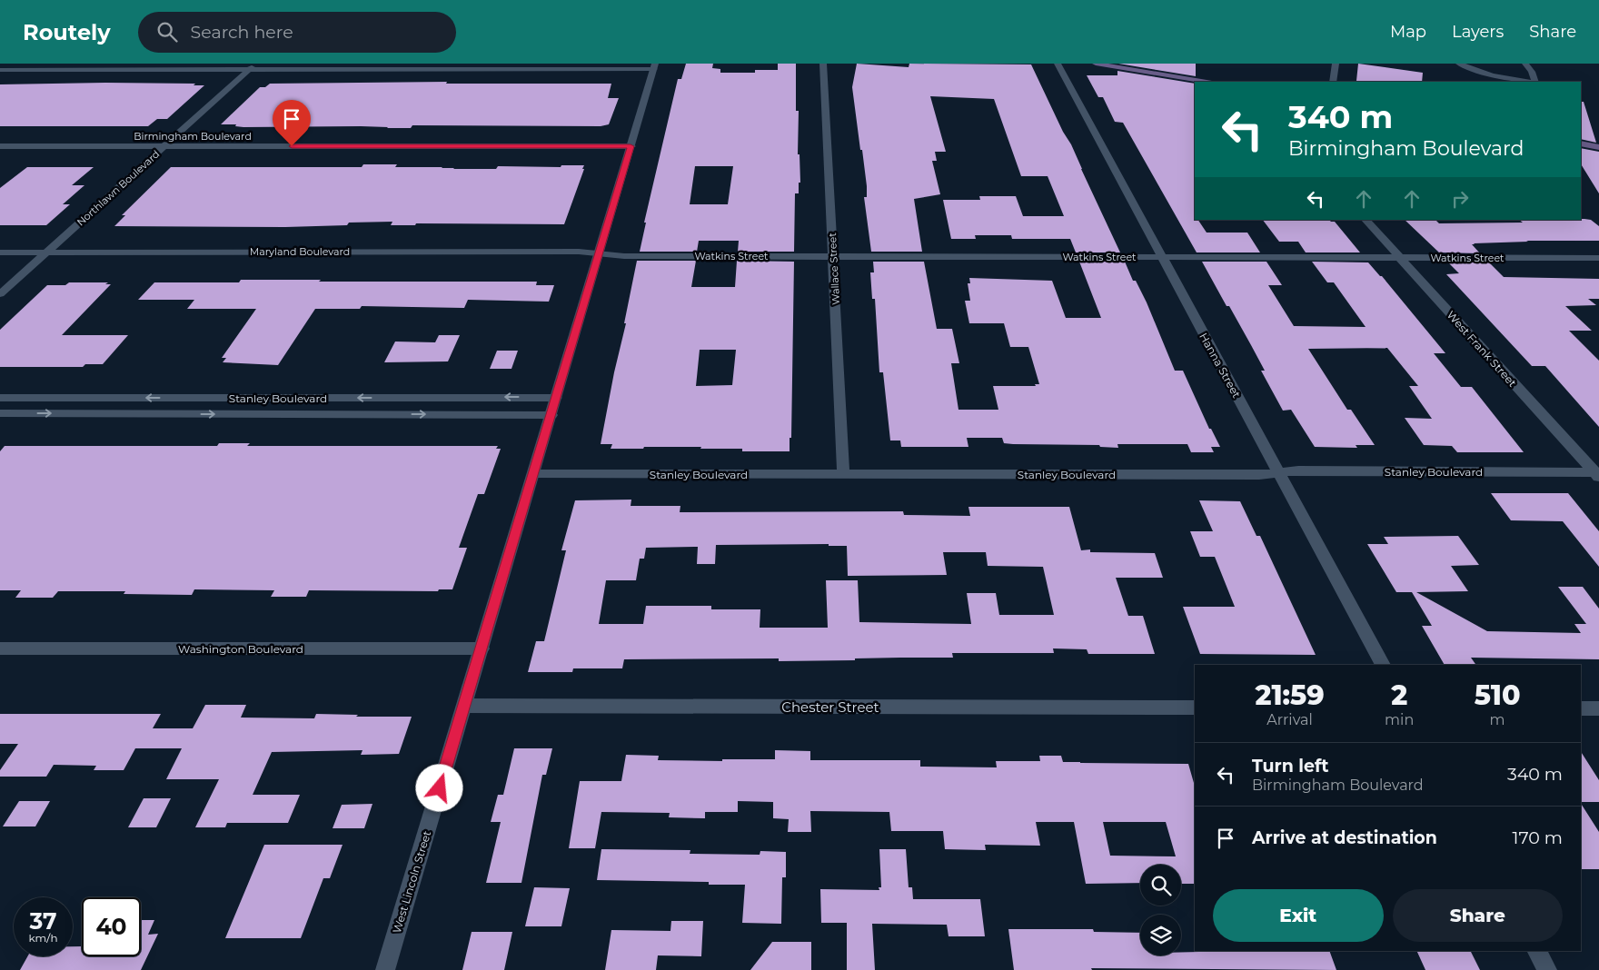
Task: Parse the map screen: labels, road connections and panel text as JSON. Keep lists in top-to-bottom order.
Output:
{
  "streets": {
    "street": [
      "Birmingham Boulevard",
      "Northlawn Boulevard",
      "Maryland Boulevard",
      "Watkins Street",
      "Wallace Street",
      "West Frank Street",
      "Hanna Street",
      "Stanley Boulevard",
      "Washington Boulevard",
      "Chester Street",
      "West Lincoln Street"
    ]
  },
  "crossings": [
    ["Birmingham Boulevard", "Northlawn Boulevard"],
    ["Birmingham Boulevard", "West Lincoln Street"],
    ["Northlawn Boulevard", "Maryland Boulevard"],
    ["Maryland Boulevard", "Watkins Street"],
    ["Maryland Boulevard", "West Lincoln Street"],
    ["Watkins Street", "Wallace Street"],
    ["Watkins Street", "West Frank Street"],
    ["Watkins Street", "Hanna Street"],
    ["Watkins Street", "West Lincoln Street"],
    ["Wallace Street", "Stanley Boulevard"],
    ["West Frank Street", "Stanley Boulevard"],
    ["Hanna Street", "Stanley Boulevard"],
    ["Stanley Boulevard", "West Lincoln Street"],
    ["Washington Boulevard", "West Lincoln Street"],
    ["Chester Street", "West Lincoln Street"]
  ],
  "page": {
    "header": "Routely",
    "search": "Search here",
    "nav": ["Map", "Layers", "Share"],
    "turn": ["340 m", "Birmingham Boulevard"],
    "eta": [
      "21:59",
      "Arrival",
      "2",
      "min",
      "510",
      "m"
    ],
    "list": [
      {
        "name": "Turn left",
        "note": "Birmingham Boulevard",
        "value": "340 m"
      },
      {
        "name": "Arrive at destination",
        "value": "170 m"
      }
    ],
    "buttons": ["Exit", "Share"],
    "speed": "37 km/h",
    "limit": "40"
  }
}
